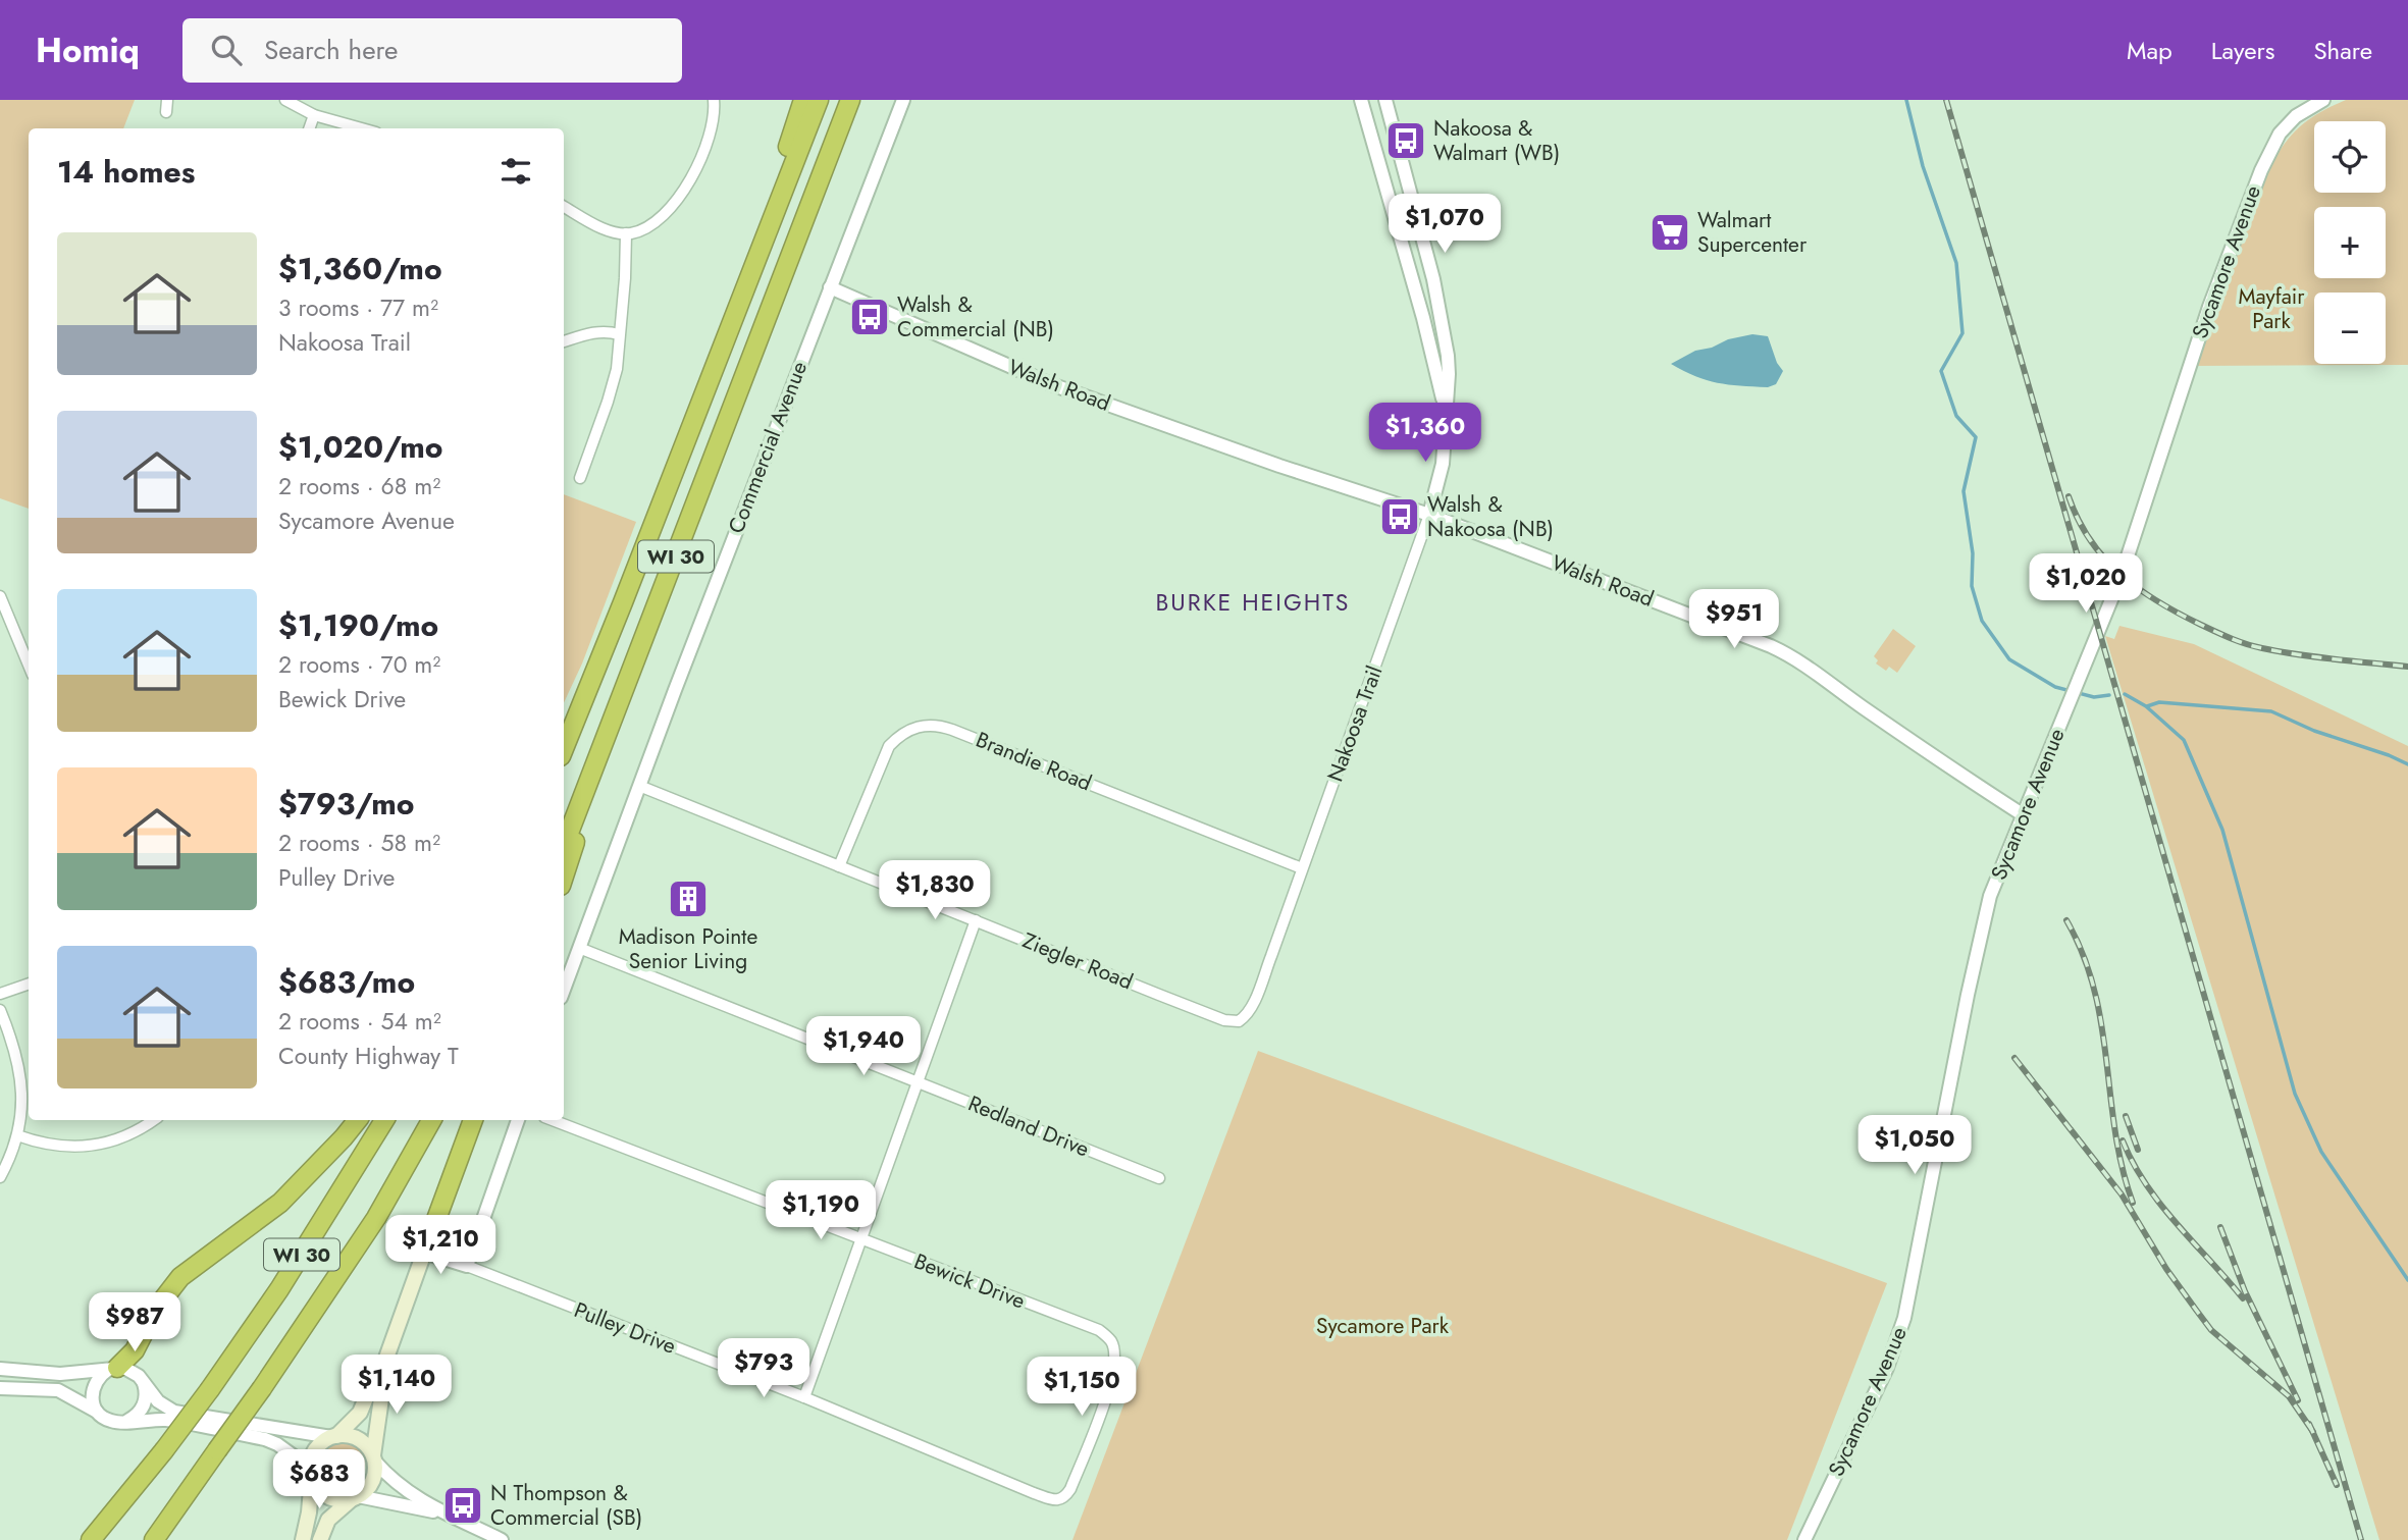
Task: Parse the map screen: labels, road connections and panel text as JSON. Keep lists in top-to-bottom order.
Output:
{
  "streets": {
    "highway": ["WI 30"],
    "street": [
      "Sycamore Avenue",
      "Walsh Road",
      "Commercial Avenue",
      "Nakoosa Trail",
      "Brandie Road",
      "Ziegler Road",
      "Redland Drive",
      "Bewick Drive",
      "Pulley Drive"
    ]
  },
  "crossings": [
    ["Sycamore Avenue", "Walsh Road"],
    ["Walsh Road", "Commercial Avenue"],
    ["Walsh Road", "Nakoosa Trail"],
    ["Commercial Avenue", "Ziegler Road"],
    ["Commercial Avenue", "Redland Drive"],
    ["Nakoosa Trail", "Brandie Road"],
    ["Nakoosa Trail", "Ziegler Road"],
    ["Brandie Road", "Ziegler Road"],
    ["Bewick Drive", "Pulley Drive"]
  ],
  "districts": ["BURKE HEIGHTS"],
  "parks": ["Mayfair Park", "Sycamore Park"],
  "places": {
    "bus stop": [
      "Nakoosa & Walmart (WB)",
      "Walsh & Commercial (NB)",
      "Walsh & Nakoosa (NB)",
      "N Thompson & Commercial (SB)"
    ],
    "supermarket": ["Walmart Supercenter"],
    "building": ["Madison Pointe Senior Living"]
  },
  "page": {
    "header": "Homiq",
    "search": "Search here",
    "nav": ["Map", "Layers", "Share"],
    "map_buttons": ["+", "−"],
    "heading": "14 homes",
    "price": [
      "$1,070",
      "$1,360",
      "$1,020",
      "$951",
      "$1,830",
      "$1,940",
      "$1,050",
      "$1,190",
      "$1,210",
      "$987",
      "$793",
      "$1,140",
      "$1,150",
      "$683"
    ],
    "list": [
      {
        "name": "$1,360/mo",
        "note": "3 rooms · 77 m² · Nakoosa Trail"
      },
      {
        "name": "$1,020/mo",
        "note": "2 rooms · 68 m² · Sycamore Avenue"
      },
      {
        "name": "$1,190/mo",
        "note": "2 rooms · 70 m² · Bewick Drive"
      },
      {
        "name": "$793/mo",
        "note": "2 rooms · 58 m² · Pulley Drive"
      },
      {
        "name": "$683/mo",
        "note": "2 rooms · 54 m² · County Highway T"
      }
    ]
  }
}
